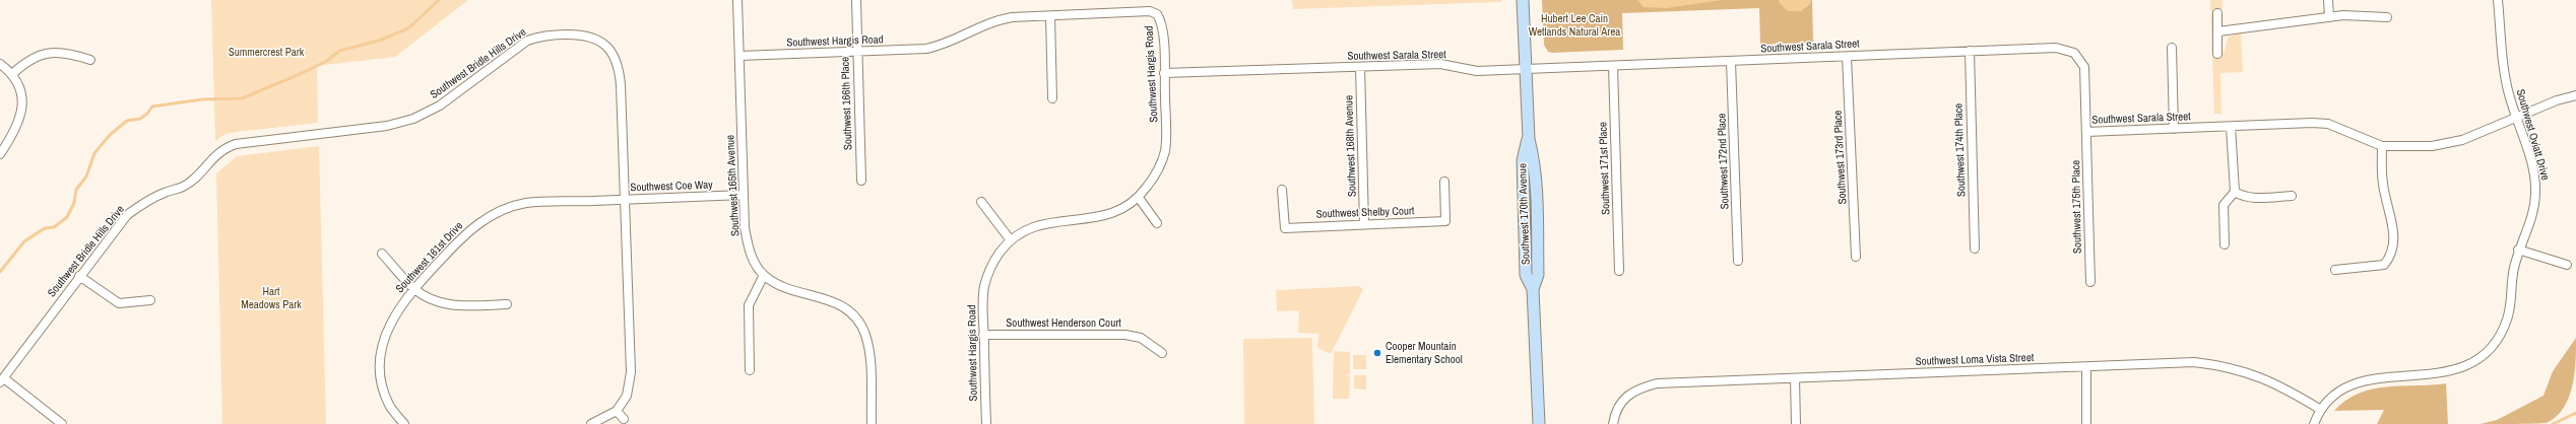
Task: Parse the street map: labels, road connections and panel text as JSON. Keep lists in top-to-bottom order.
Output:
{
  "streets": {
    "main road": ["Southwest 170th Avenue"],
    "street": [
      "Southwest Hargis Road",
      "Southwest Sarala Street",
      "Southwest Bridle Hills Drive",
      "Southwest 166th Place",
      "Southwest Oviatt Drive",
      "Southwest 168th Avenue",
      "Southwest 174th Place",
      "Southwest 173rd Place",
      "Southwest 172nd Place",
      "Southwest 171st Place",
      "Southwest 165th Avenue",
      "Southwest Coe Way",
      "Southwest 175th Place",
      "Southwest Shelby Court",
      "Southwest 161st Drive",
      "Southwest Henderson Court",
      "Southwest Loma Vista Street"
    ]
  },
  "crossings": [
    ["Southwest Hargis Road", "Southwest Sarala Street"],
    ["Southwest Hargis Road", "Southwest 166th Place"],
    ["Southwest Hargis Road", "Southwest 165th Avenue"],
    ["Southwest Hargis Road", "Southwest Henderson Court"],
    ["Southwest Sarala Street", "Southwest 168th Avenue"],
    ["Southwest Sarala Street", "Southwest 174th Place"],
    ["Southwest Sarala Street", "Southwest 173rd Place"],
    ["Southwest Sarala Street", "Southwest 172nd Place"],
    ["Southwest Sarala Street", "Southwest 171st Place"],
    ["Southwest Sarala Street", "Southwest 175th Place"],
    ["Southwest Sarala Street", "Southwest 170th Avenue"],
    ["Southwest Bridle Hills Drive", "Southwest Coe Way"],
    ["Southwest Bridle Hills Drive", "Southwest 161st Drive"],
    ["Southwest Oviatt Drive", "Southwest Loma Vista Street"],
    ["Southwest 168th Avenue", "Southwest Shelby Court"],
    ["Southwest 165th Avenue", "Southwest Coe Way"],
    ["Southwest Coe Way", "Southwest 161st Drive"]
  ],
  "parks": ["Hubert Lee Cain Wetlands Natural Area", "Summercrest Park", "Hart Meadows Park"],
  "places": ["Cooper Mountain Elementary School"]
}
